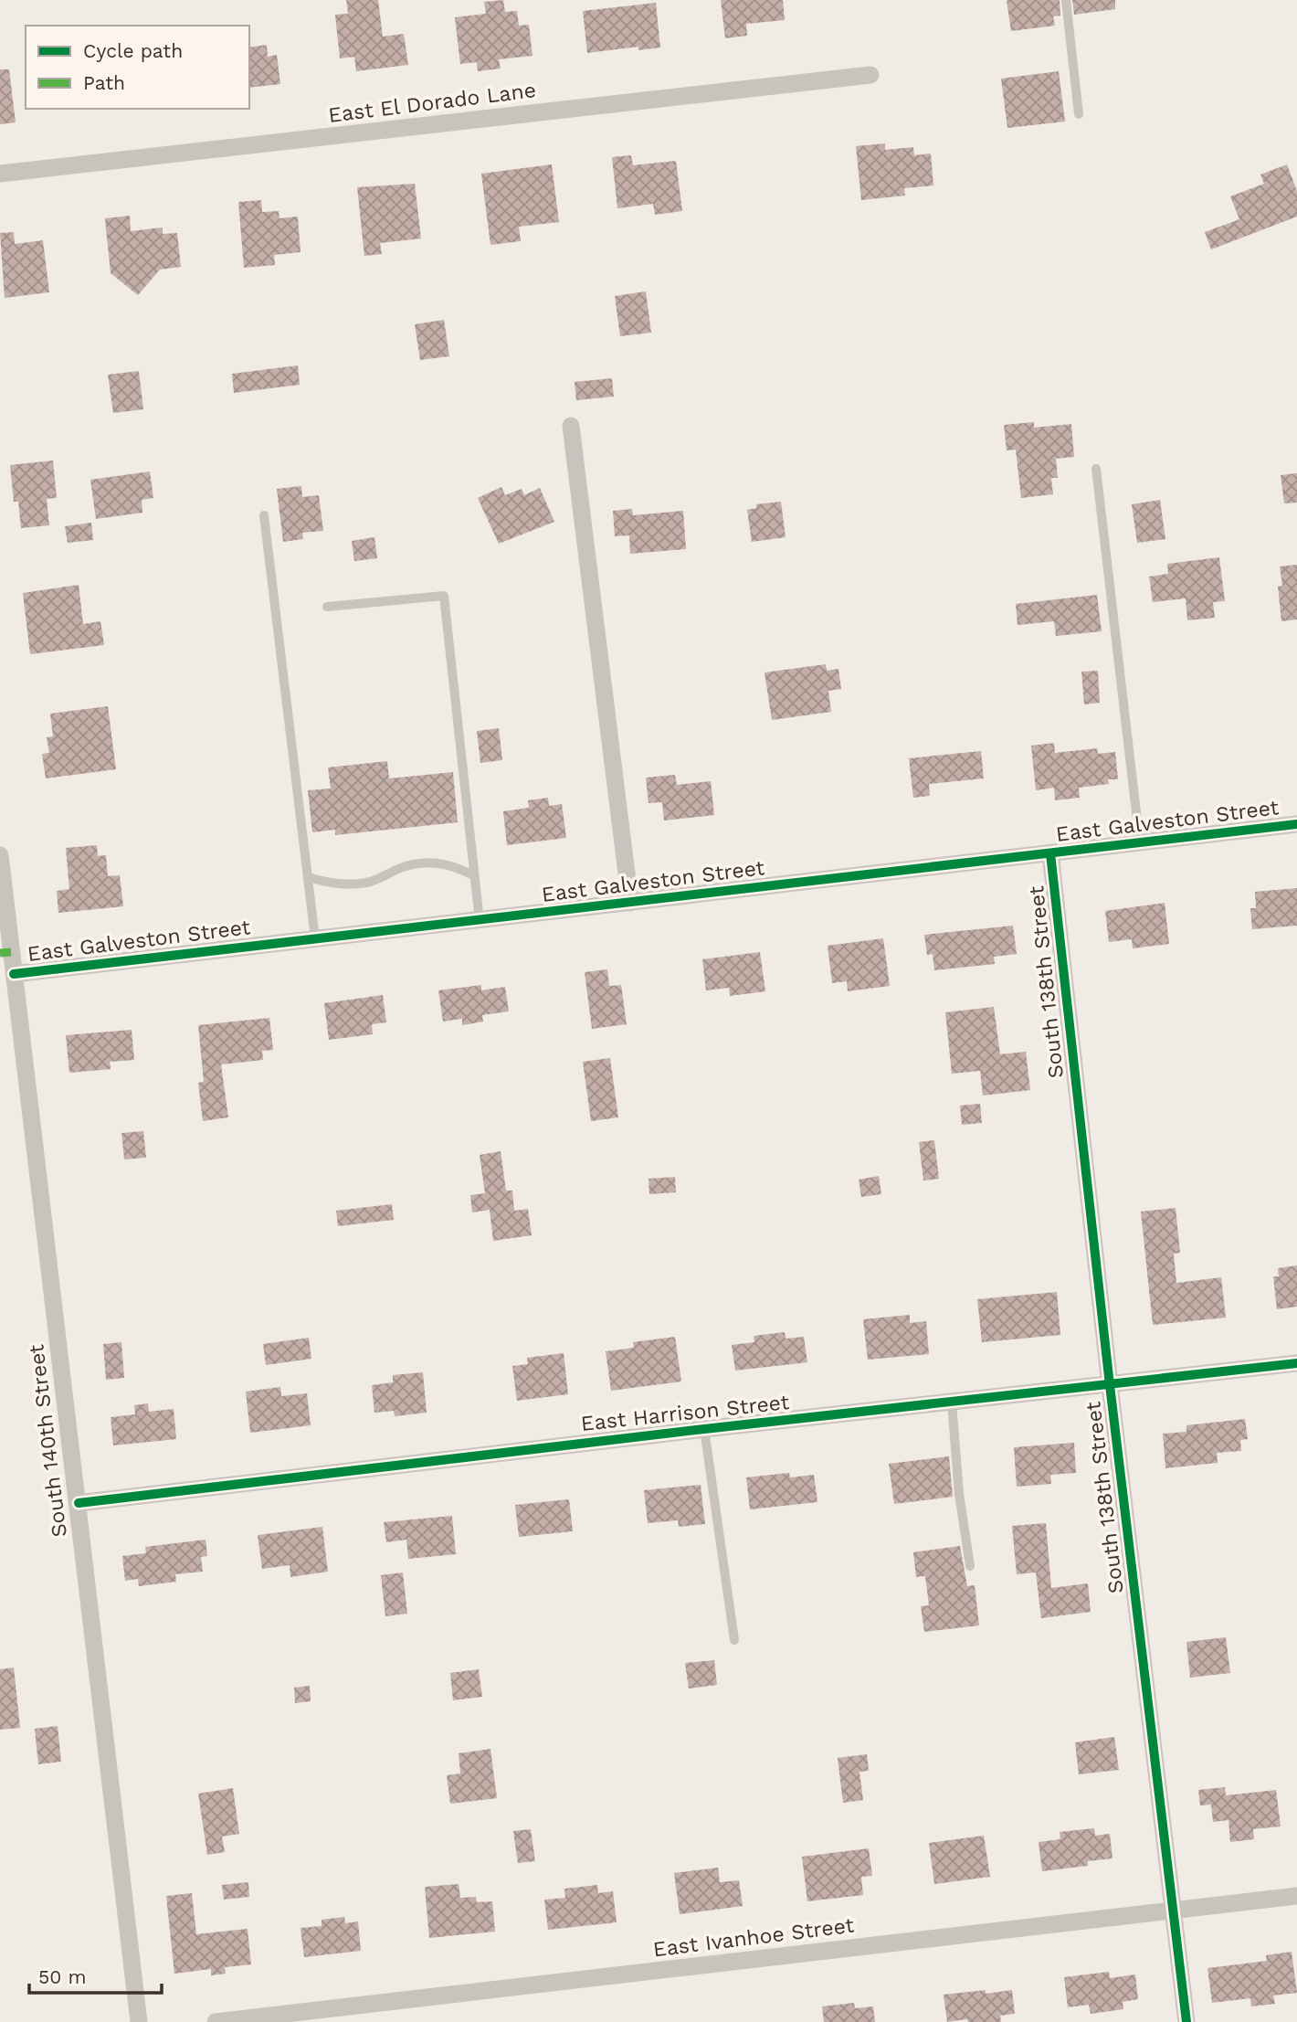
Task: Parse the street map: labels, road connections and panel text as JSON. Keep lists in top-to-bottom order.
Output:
{
  "streets": {
    "street": [
      "East El Dorado Lane",
      "East Galveston Street",
      "South 138th Street",
      "East Harrison Street",
      "South 140th Street",
      "East Ivanhoe Street"
    ]
  },
  "crossings": [
    ["East Galveston Street", "South 138th Street"],
    ["East Galveston Street", "South 140th Street"],
    ["South 138th Street", "East Harrison Street"],
    ["South 138th Street", "East Ivanhoe Street"],
    ["East Harrison Street", "South 140th Street"]
  ],
  "legend": ["Cycle path", "Path"],
  "scale_bar": "50 m"
}
